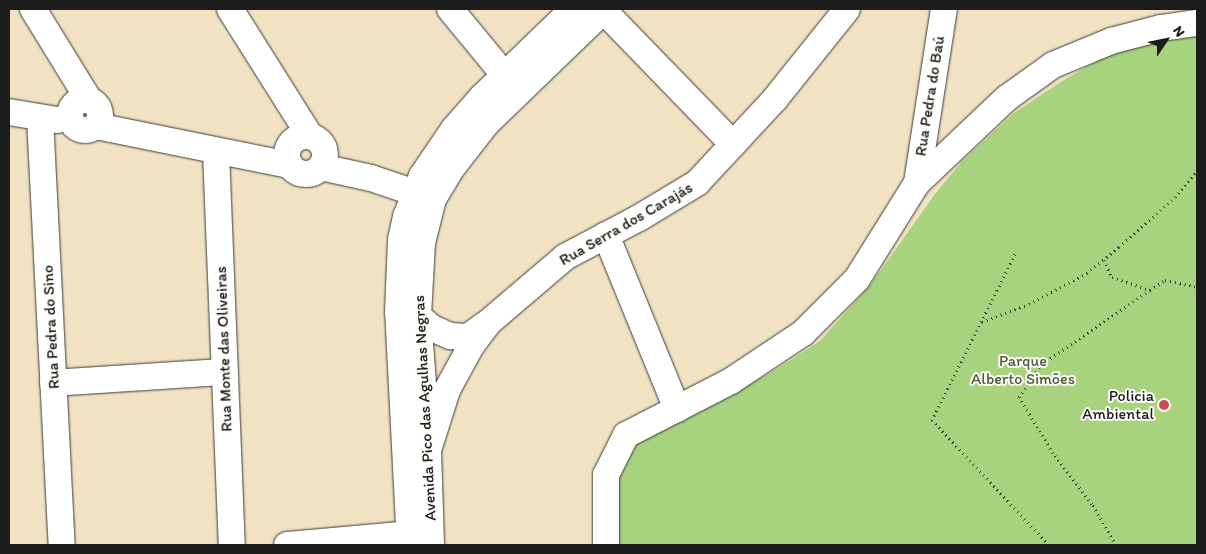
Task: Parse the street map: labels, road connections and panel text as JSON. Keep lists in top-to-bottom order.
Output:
{
  "streets": {
    "street": [
      "Rua Pedra do Baú",
      "Rua Serra dos Carajás",
      "Rua Pedra do Sino",
      "Rua Monte das Oliveiras",
      "Avenida Pico das Agulhas Negras"
    ]
  },
  "crossings": [
    ["Rua Serra dos Carajás", "Avenida Pico das Agulhas Negras"]
  ],
  "parks": ["Parque Alberto Simões"],
  "places": ["Policia Ambiental"],
  "north": "top right"
}
